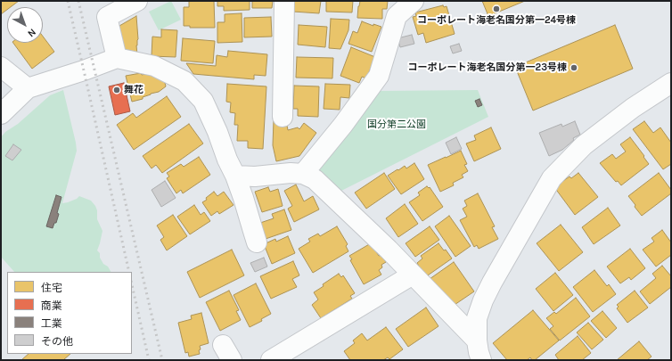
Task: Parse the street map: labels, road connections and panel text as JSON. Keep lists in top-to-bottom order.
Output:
{
  "parks": ["国分第二公園"],
  "places": ["コーポレート海老名国分第一24号棟", "コーポレート海老名国分第一23号棟", "舞花"],
  "legend": [
    "住宅",
    "商業",
    "工業",
    "その他"
  ],
  "north": "bottom right"
}
